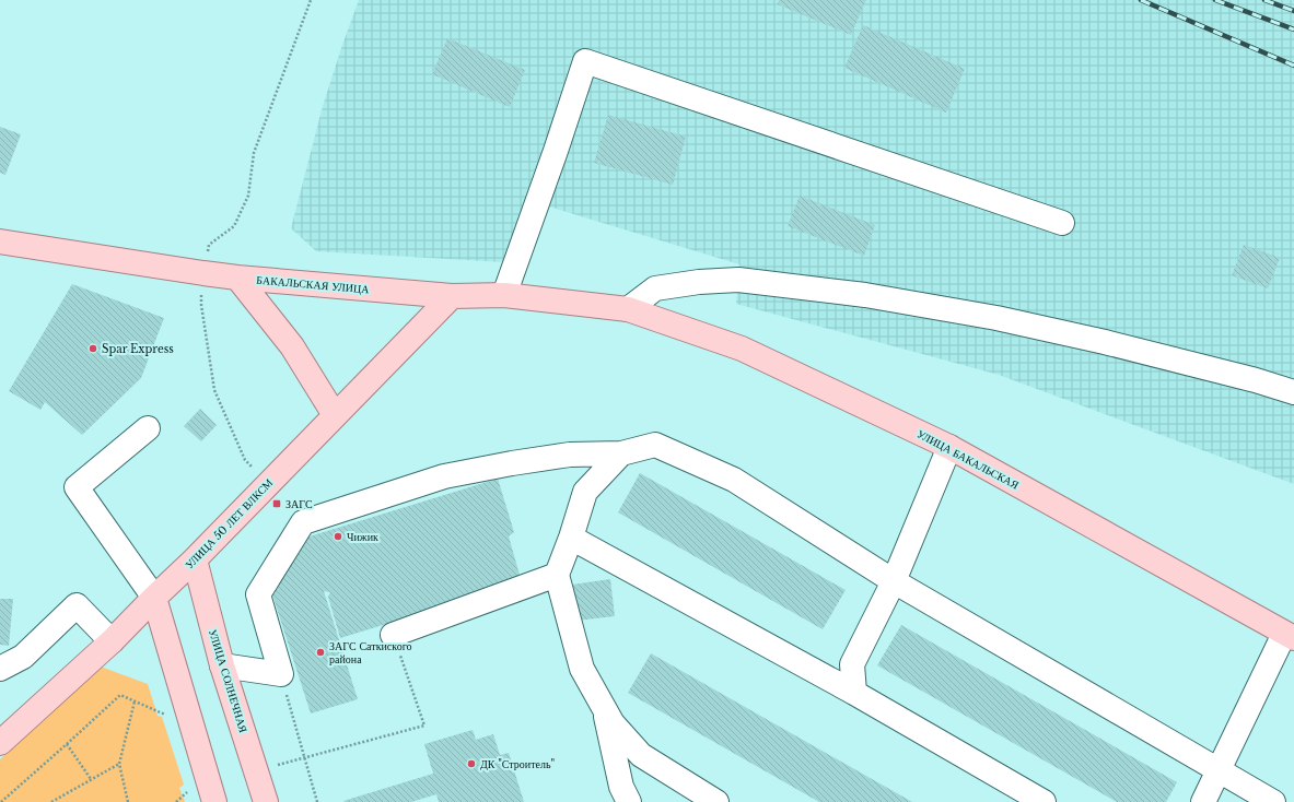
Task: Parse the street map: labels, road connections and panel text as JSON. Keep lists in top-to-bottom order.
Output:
{
  "streets": {
    "main road": [
      "БАКАЛЬСКАЯ УЛИЦА",
      "УЛИЦА БАКАЛЬСКАЯ",
      "УЛИЦА 50 ЛЕТ ВЛКСМ",
      "УЛИЦА СОЛНЕЧНАЯ"
    ]
  },
  "crossings": [
    ["БАКАЛЬСКАЯ УЛИЦА", "УЛИЦА БАКАЛЬСКАЯ"],
    ["БАКАЛЬСКАЯ УЛИЦА", "УЛИЦА 50 ЛЕТ ВЛКСМ"],
    ["УЛИЦА 50 ЛЕТ ВЛКСМ", "УЛИЦА СОЛНЕЧНАЯ"]
  ],
  "places": {
    "other": [
      "Spar Express",
      "Чижик",
      "ЗАГС Саткиского района",
      "ДК \"Строитель\""
    ],
    "transit": ["ЗАГС"]
  }
}
